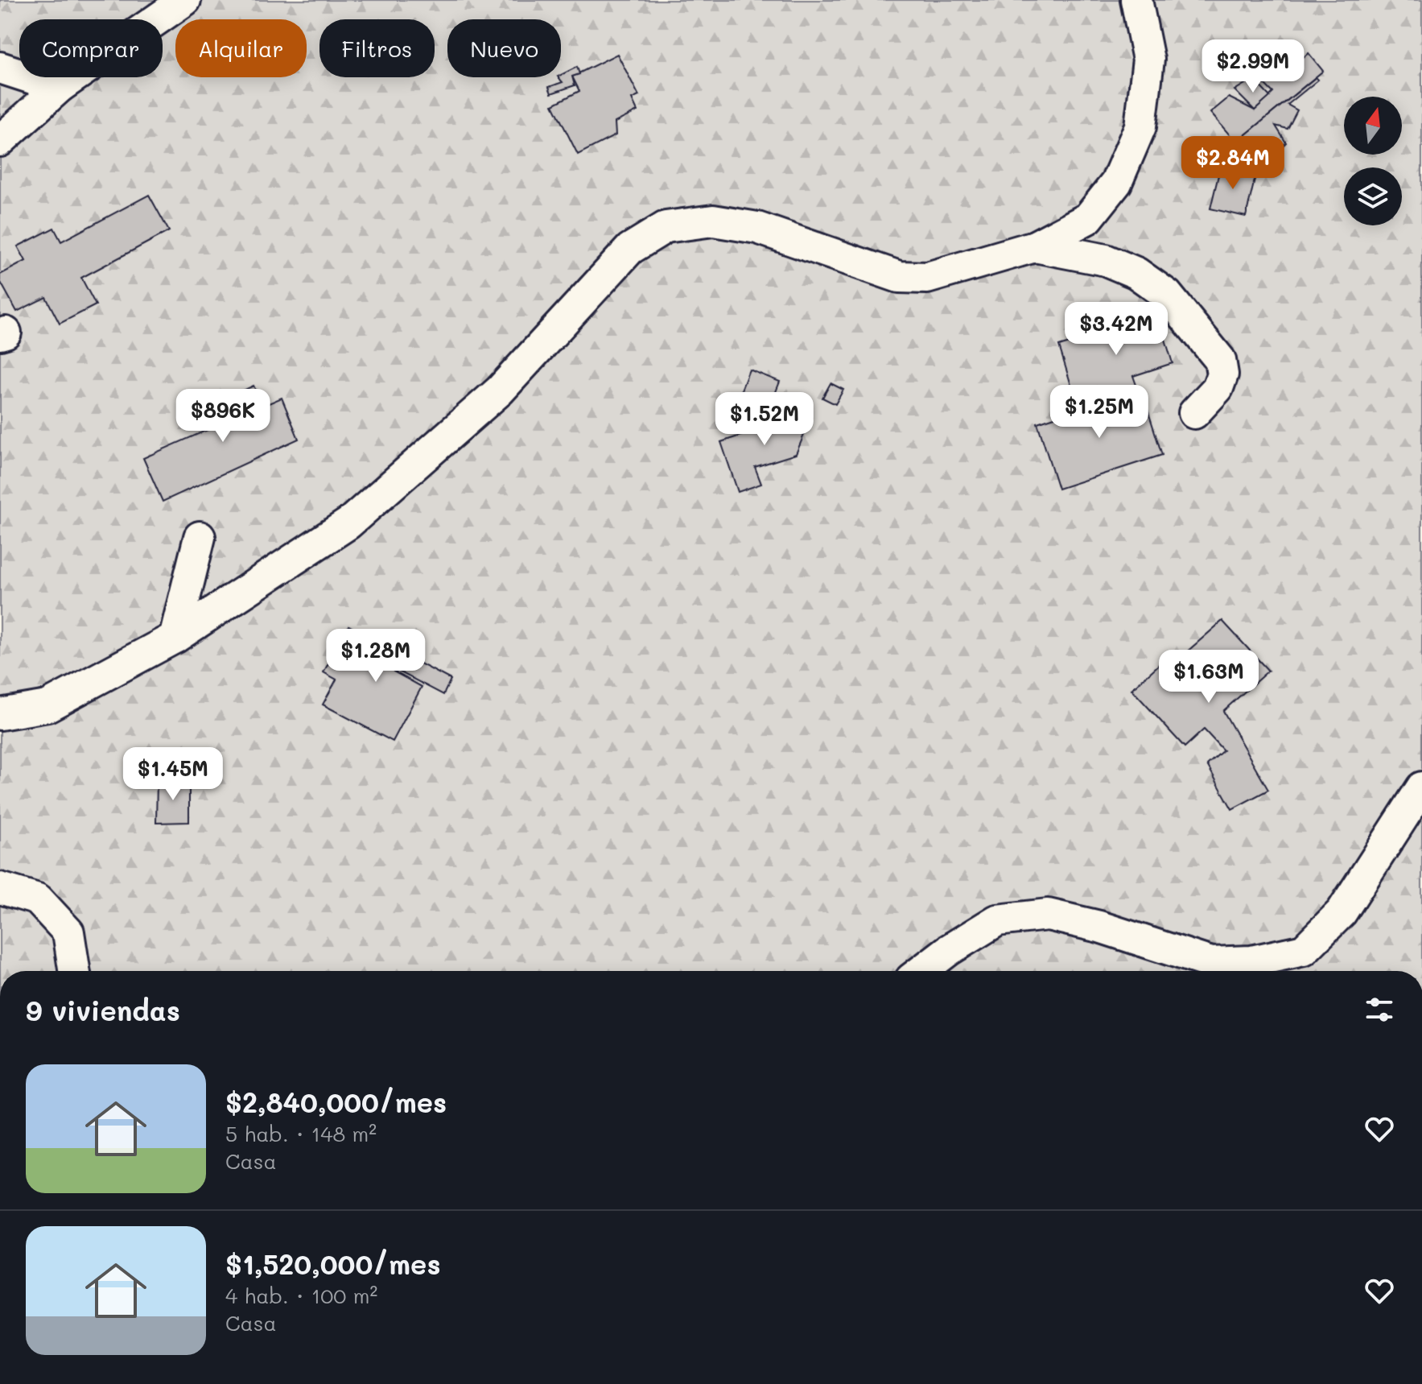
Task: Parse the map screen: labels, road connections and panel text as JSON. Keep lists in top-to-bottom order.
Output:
{
  "north": "top",
  "page": {
    "chip": [
      "Comprar",
      "Alquilar",
      "Filtros",
      "Nuevo"
    ],
    "price": [
      "$2.99M",
      "$2.84M",
      "$3.42M",
      "$1.25M",
      "$896K",
      "$1.52M",
      "$1.28M",
      "$1.63M",
      "$1.45M"
    ],
    "heading": "9 viviendas",
    "list": [
      {
        "name": "$2,840,000/mes",
        "note": "5 hab. · 148 m² · Casa"
      },
      {
        "name": "$1,520,000/mes",
        "note": "4 hab. · 100 m² · Casa"
      }
    ]
  }
}
